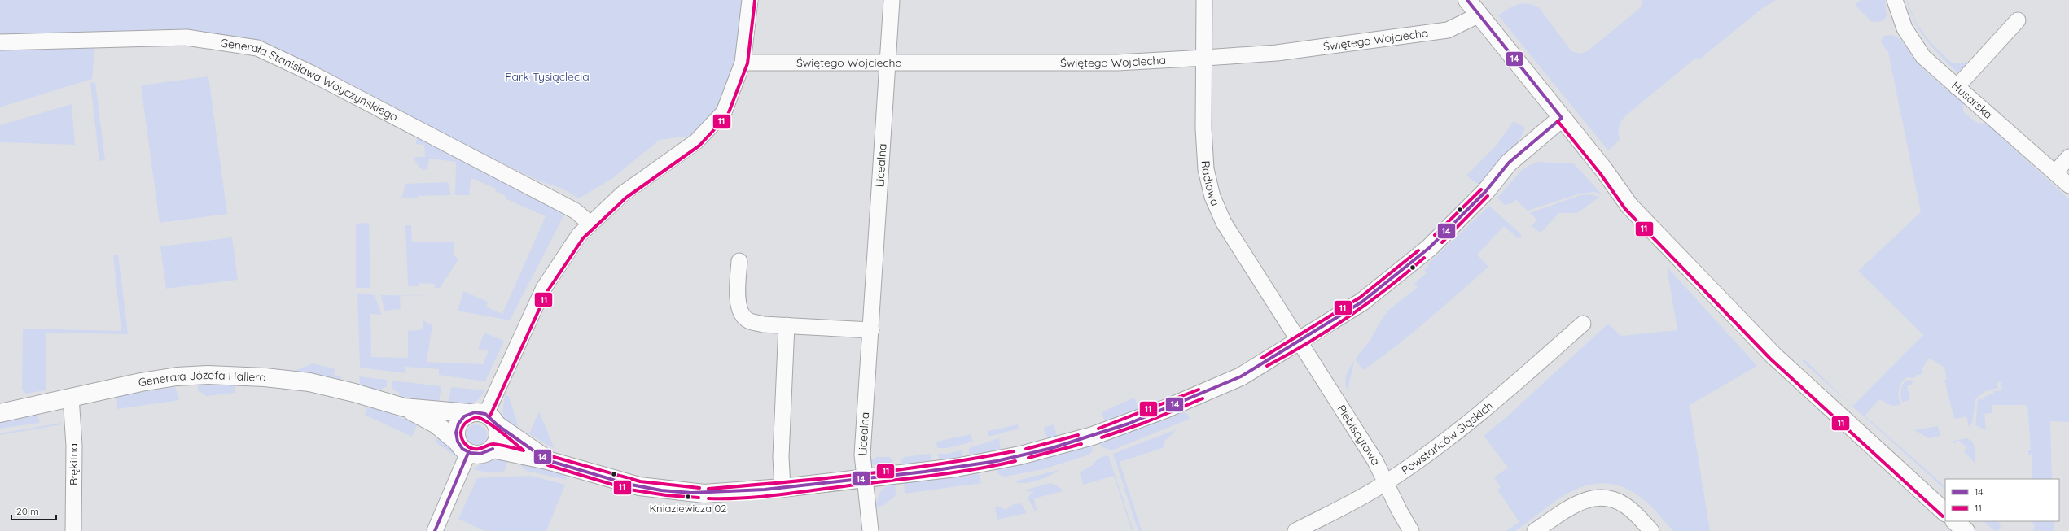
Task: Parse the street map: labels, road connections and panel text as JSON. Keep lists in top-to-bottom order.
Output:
{
  "streets": {
    "street": [
      "Świętego Wojciecha",
      "Generała Stanisława Woyczyńskiego",
      "Husarska",
      "Licealna",
      "Radiowa",
      "Generała Józefa Hallera",
      "Plebiscytowa",
      "Powstańców Śląskich",
      "Błękitna"
    ]
  },
  "crossings": [
    ["Świętego Wojciecha", "Licealna"],
    ["Świętego Wojciecha", "Radiowa"],
    ["Radiowa", "Plebiscytowa"],
    ["Generała Józefa Hallera", "Błękitna"],
    ["Plebiscytowa", "Powstańców Śląskich"]
  ],
  "parks": ["Park Tysiąclecia"],
  "places": ["Kniaziewicza 02"],
  "lines": ["transit line 14", "transit line 11"],
  "legend": ["14", "11"],
  "scale_bar": "20 m"
}
